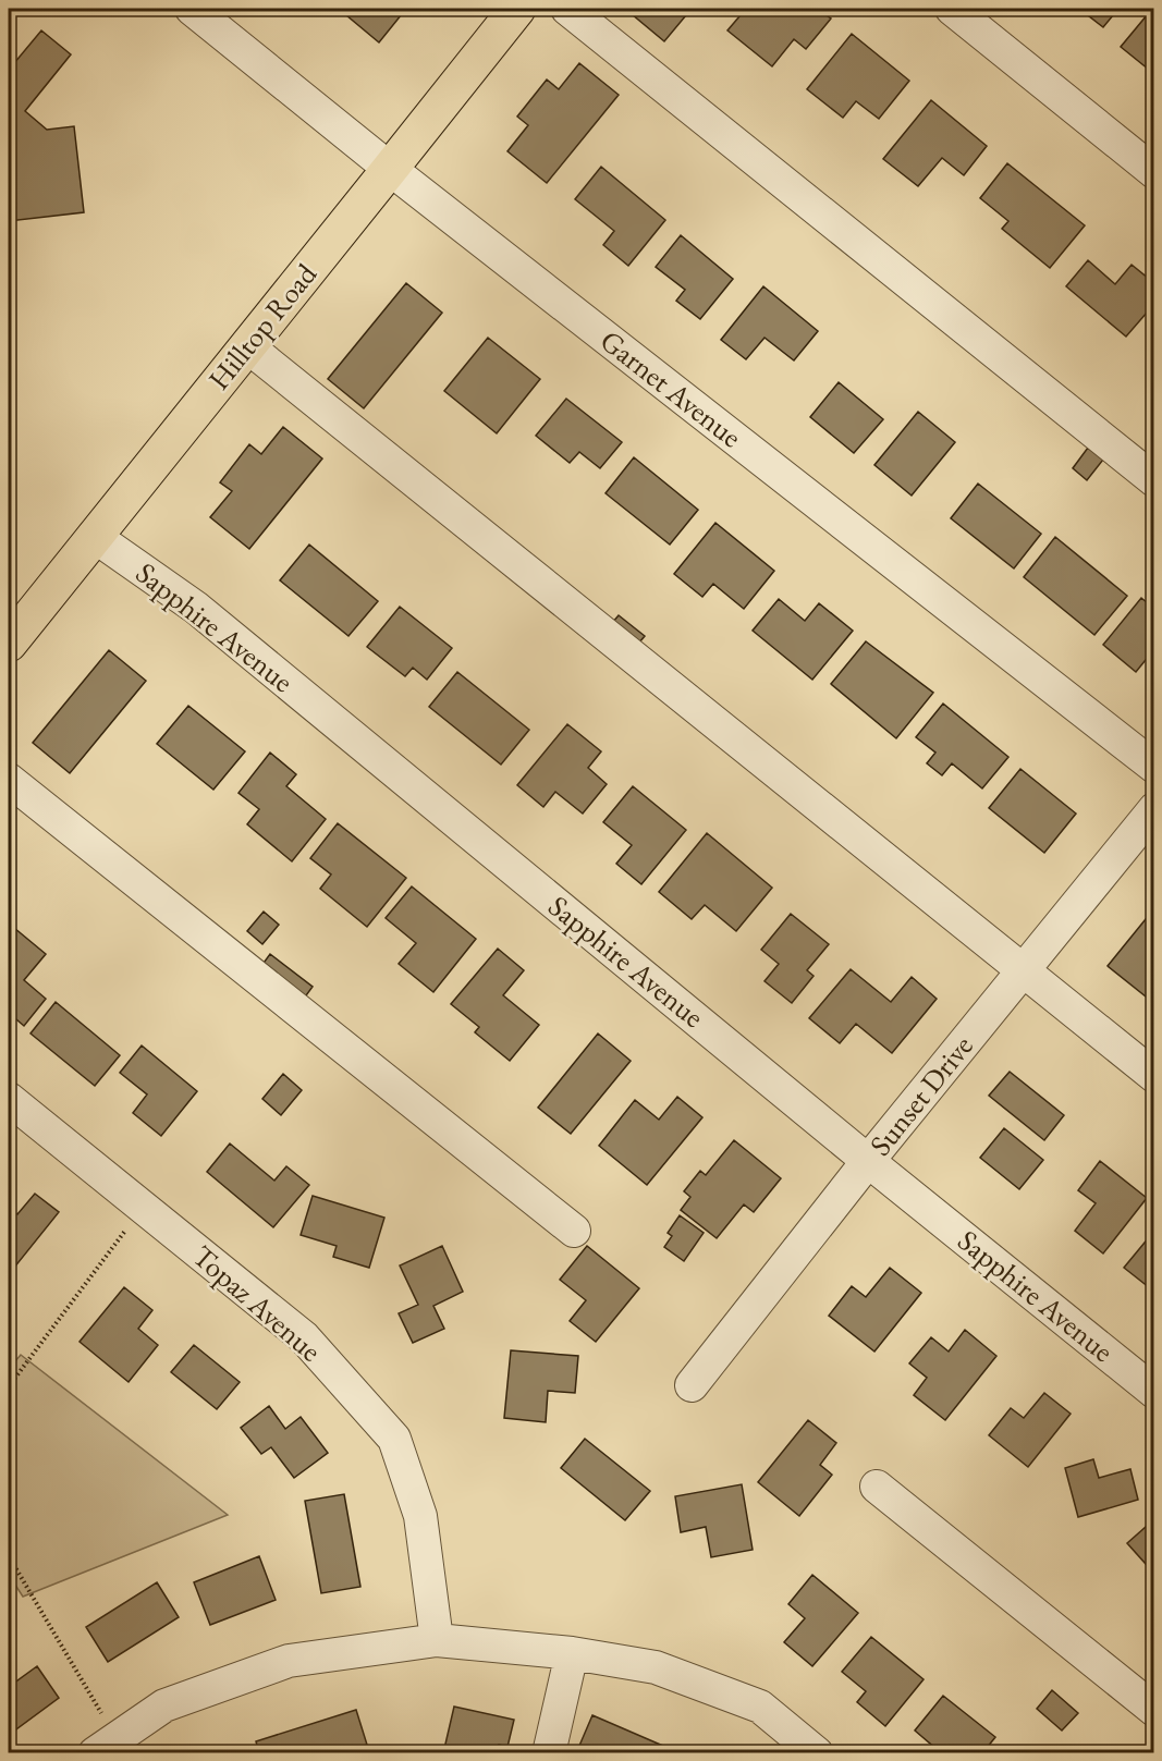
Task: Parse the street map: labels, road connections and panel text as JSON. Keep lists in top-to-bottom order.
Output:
{
  "streets": {
    "main road": ["Hilltop Road"],
    "street": [
      "Garnet Avenue",
      "Sapphire Avenue",
      "Sunset Drive",
      "Topaz Avenue"
    ]
  },
  "crossings": [
    ["Hilltop Road", "Garnet Avenue"],
    ["Hilltop Road", "Sapphire Avenue"],
    ["Sapphire Avenue", "Sunset Drive"]
  ]
}
